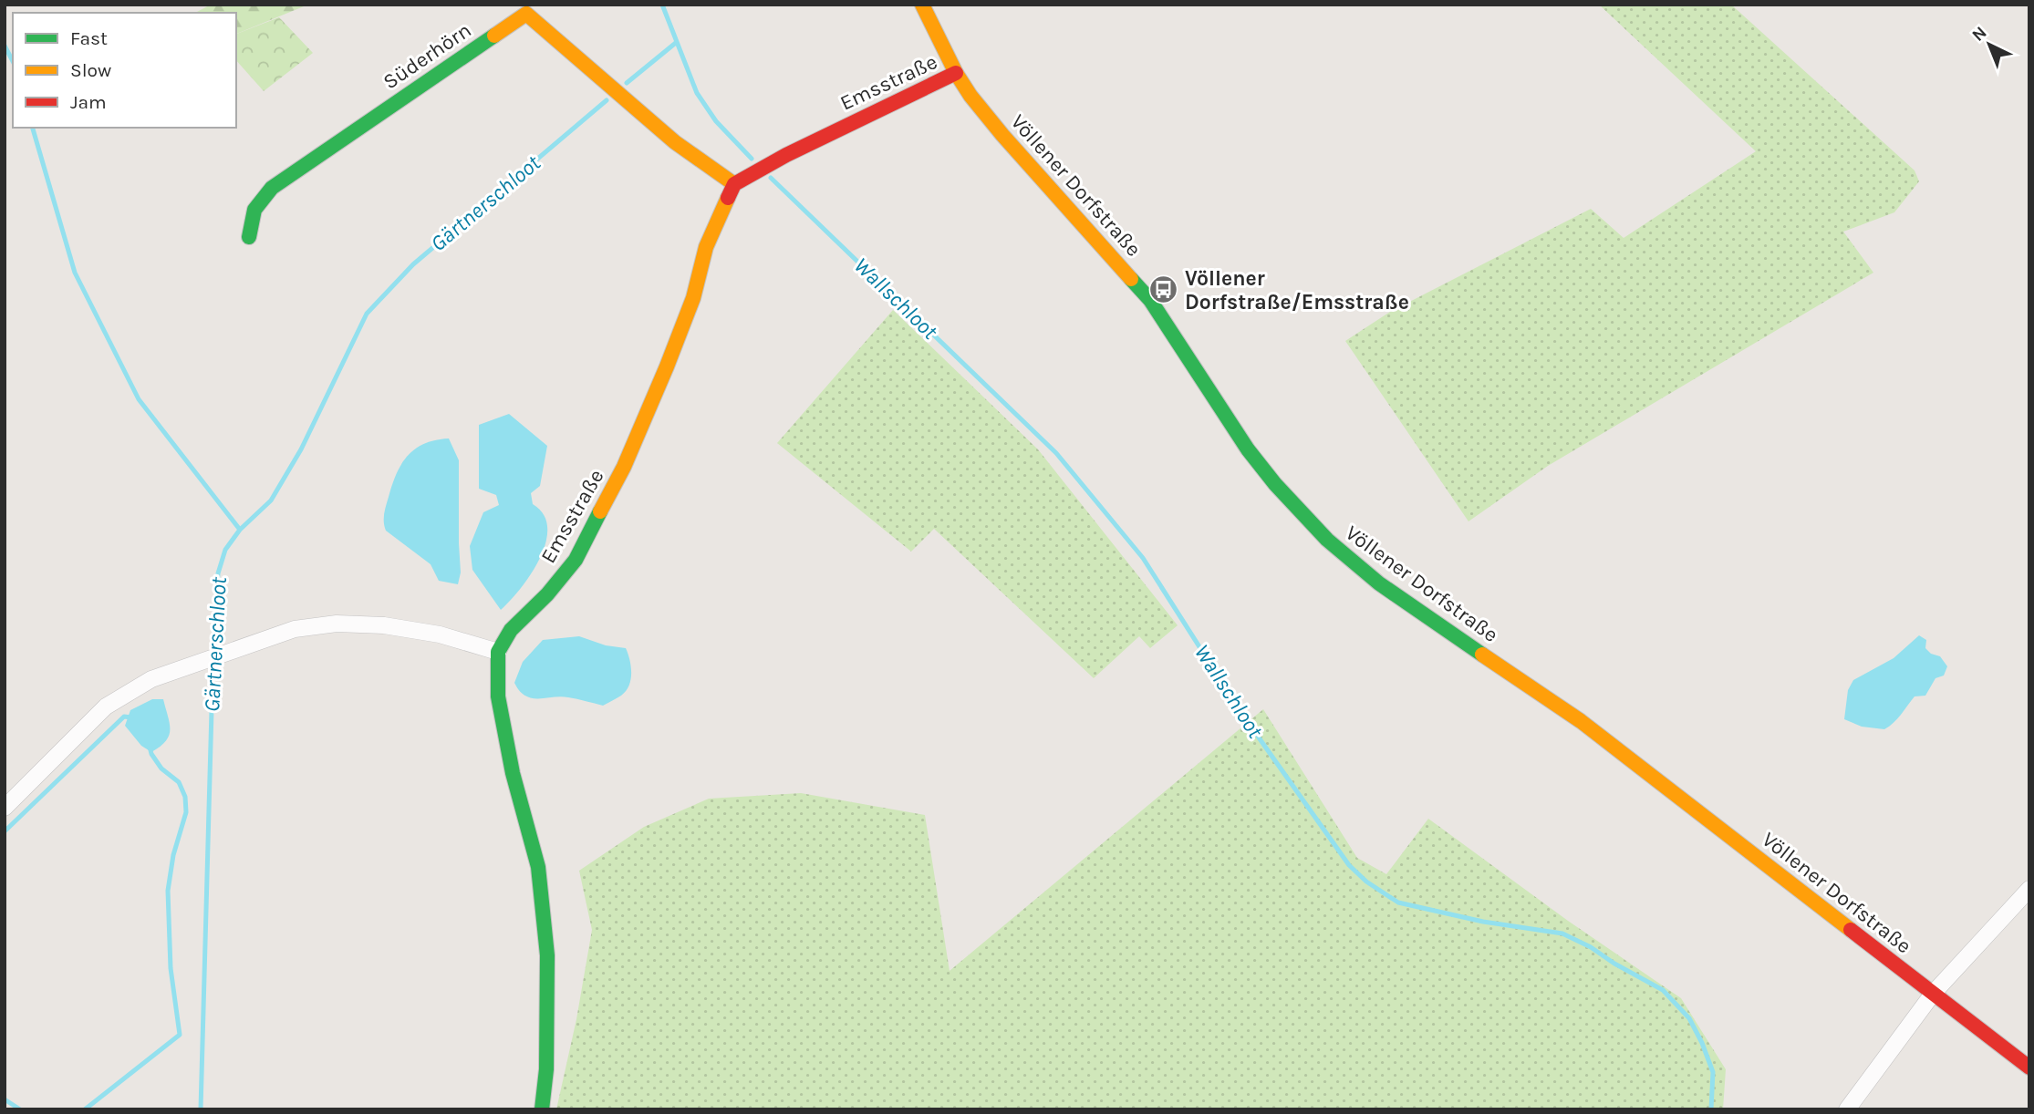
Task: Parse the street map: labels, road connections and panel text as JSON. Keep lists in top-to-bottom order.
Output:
{
  "streets": {
    "street": ["Süderhörn", "Emsstraße", "Völlener Dorfstraße"]
  },
  "crossings": [
    ["Süderhörn", "Emsstraße"],
    ["Emsstraße", "Völlener Dorfstraße"]
  ],
  "water": ["Gärtnerschloot", "Wallschloot"],
  "places": {
    "bus stop": ["Völlener Dorfstraße/Emsstraße"]
  },
  "legend": ["Fast", "Slow", "Jam"],
  "north": "top left"
}
